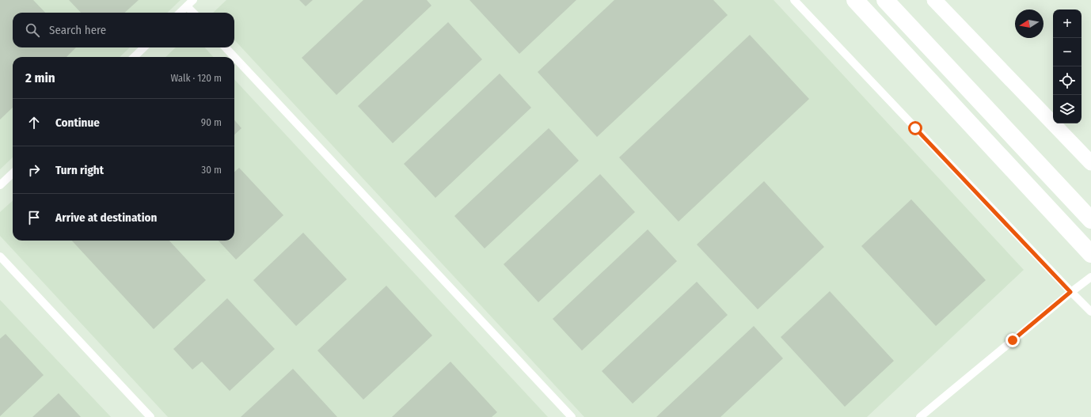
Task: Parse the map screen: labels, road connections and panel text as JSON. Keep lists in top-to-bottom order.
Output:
{
  "north": "left",
  "page": {
    "map_buttons": ["+", "−"],
    "search": "Search here",
    "heading": ["2 min", "Walk · 120 m"],
    "list": [
      ["Continue", "90 m"],
      ["Turn right", "30 m"],
      "Arrive at destination"
    ]
  }
}
